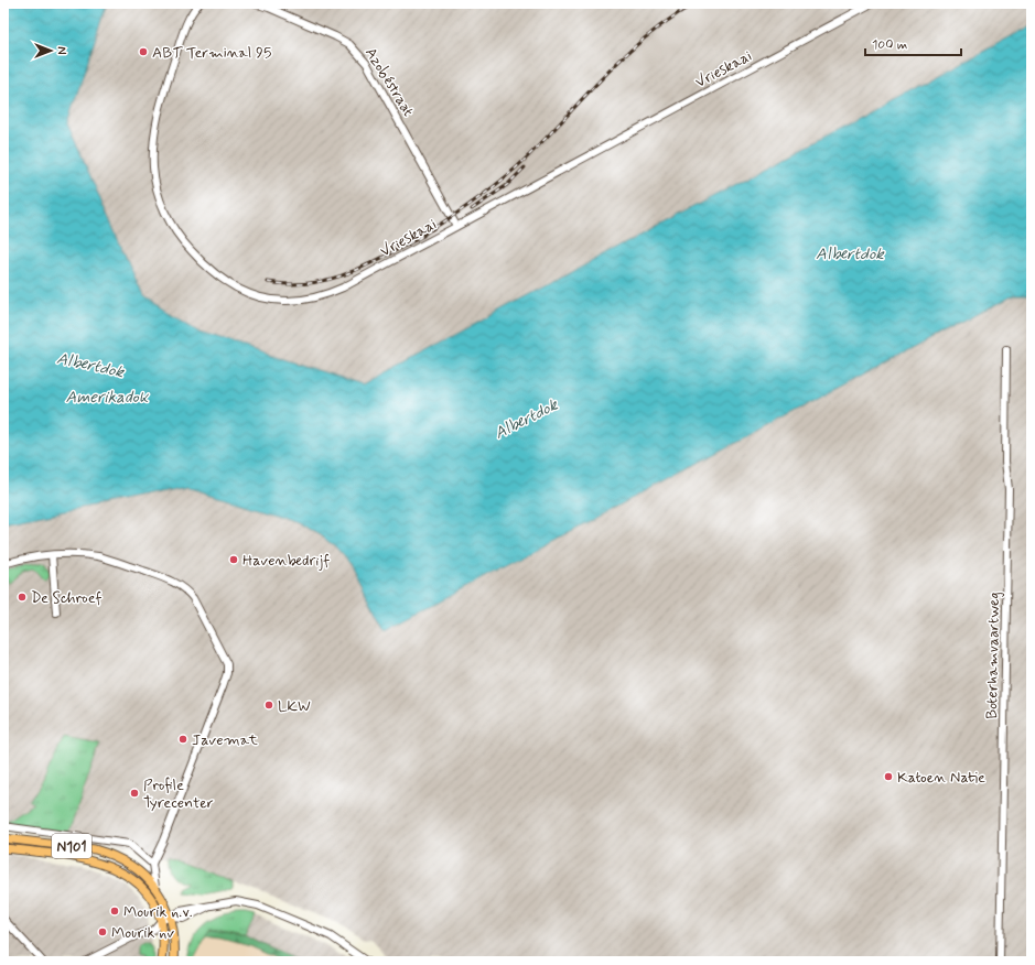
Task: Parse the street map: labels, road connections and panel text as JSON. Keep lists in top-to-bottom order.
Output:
{
  "streets": {
    "main road": ["N101"],
    "street": ["Vrieskaai", "Azobéstraat", "Boterhamvaartweg"]
  },
  "crossings": [
    ["Vrieskaai", "Azobéstraat"]
  ],
  "water": ["Albertdok", "Amerikadok"],
  "places": [
    "ABT Terminal 95",
    "Havenbedrijf",
    "De Schroef",
    "LKW",
    "Javemat",
    "Katoen Natie",
    "Profile Tyrecenter",
    "Mourik n.v.",
    "Mourik nv"
  ],
  "scale_bar": "100 m",
  "north": "right"
}
